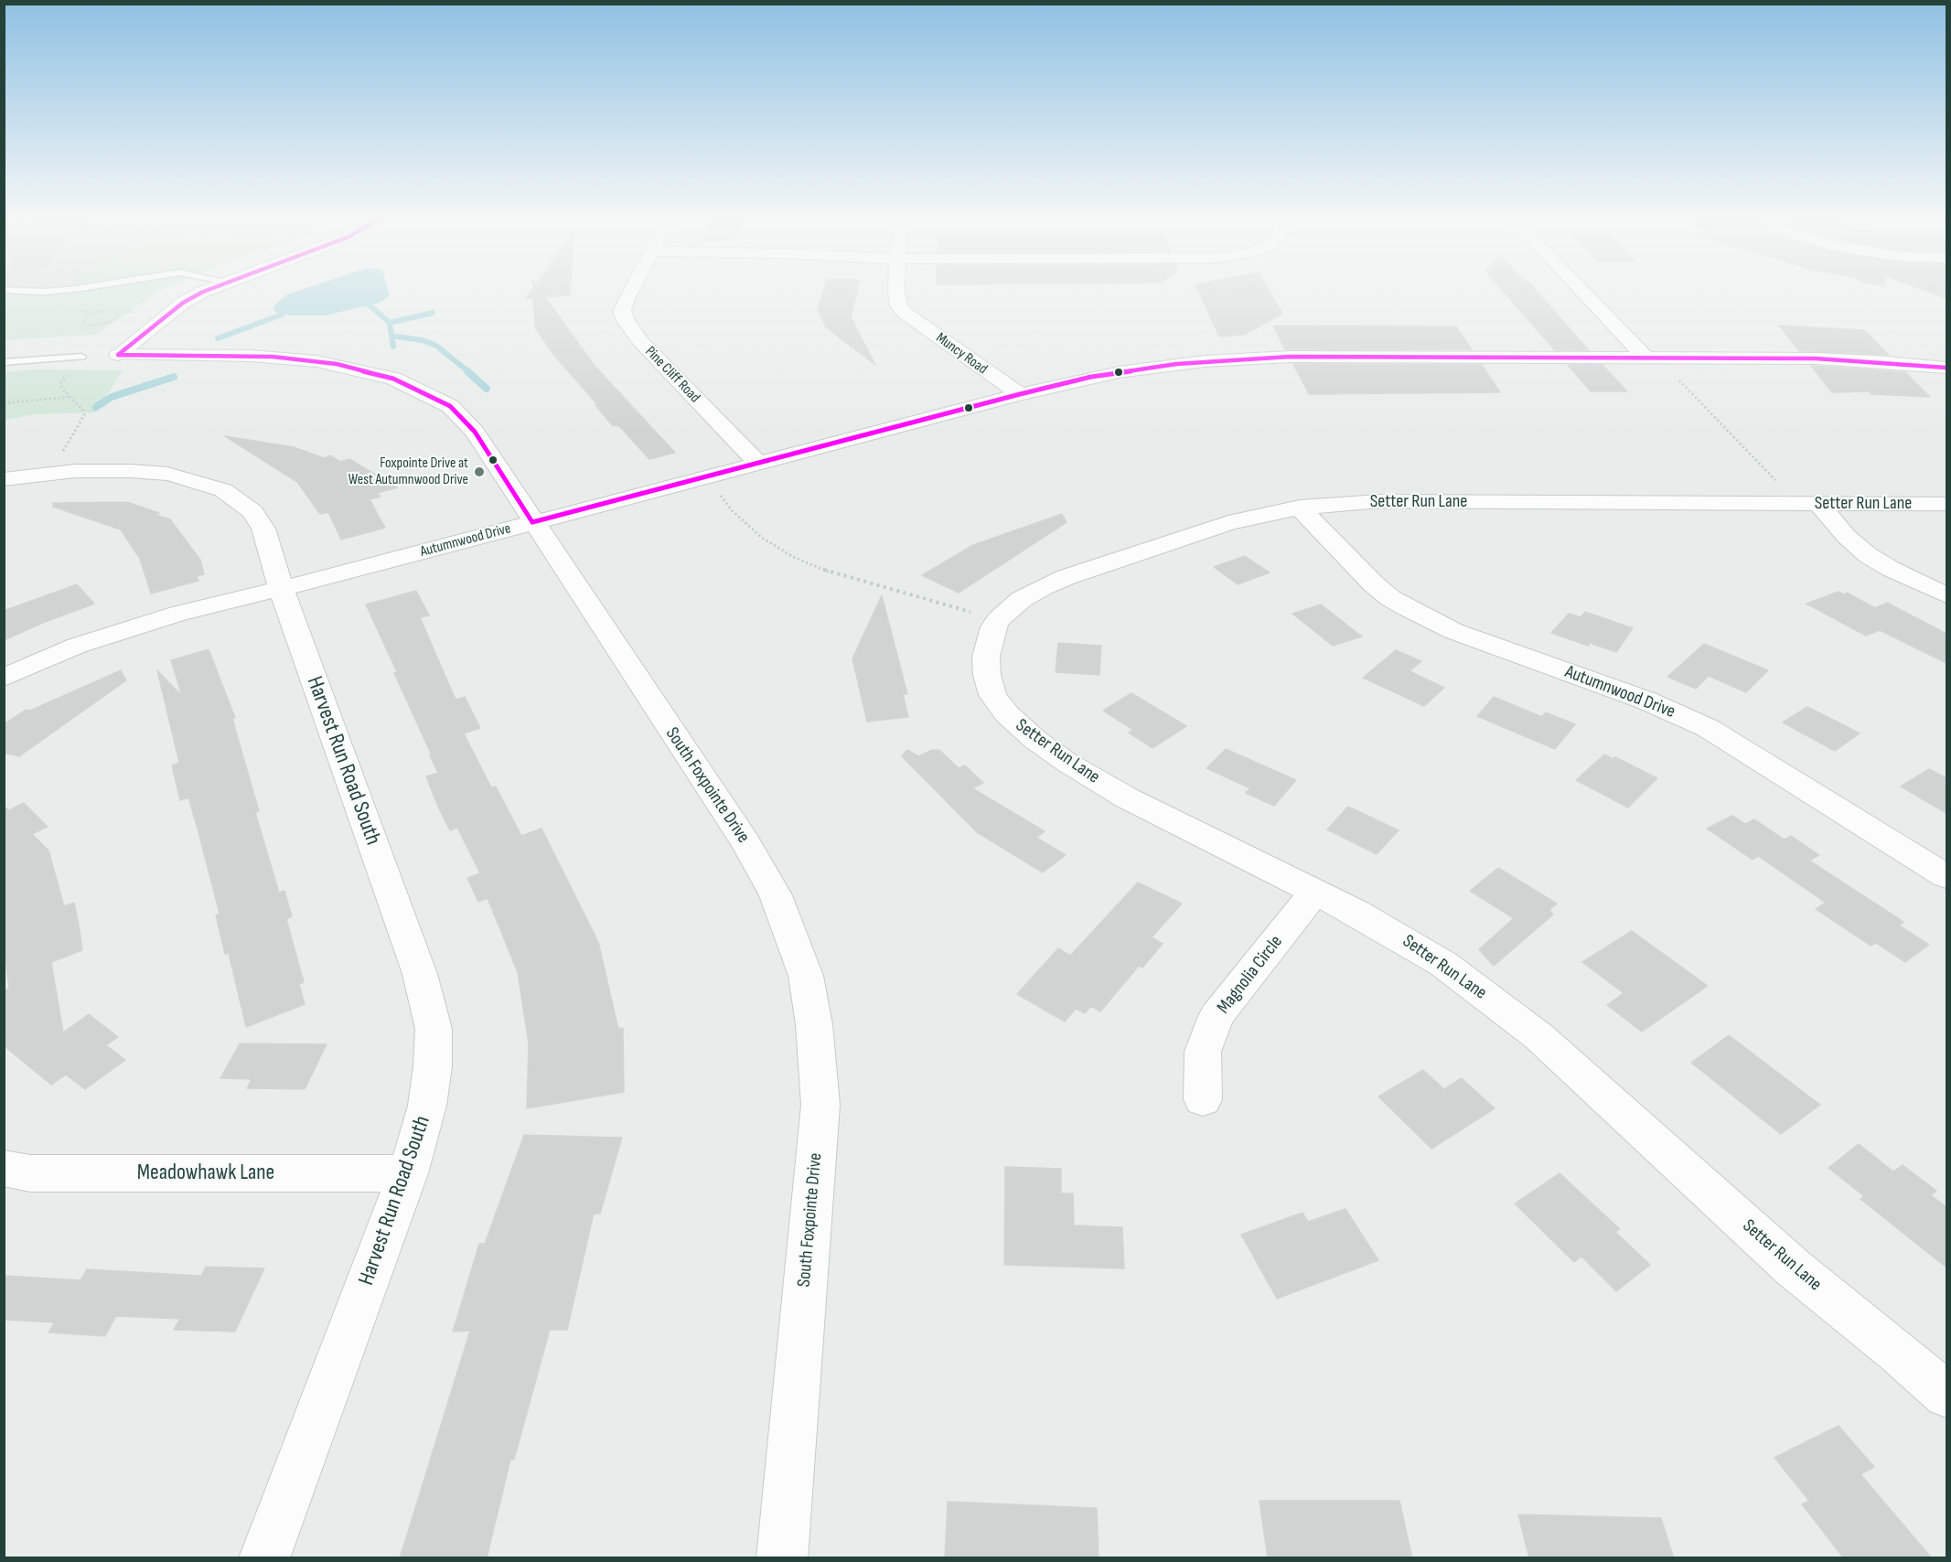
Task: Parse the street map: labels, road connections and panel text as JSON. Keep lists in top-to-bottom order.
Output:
{
  "streets": {
    "street": [
      "Muncy Road",
      "Pine Cliff Road",
      "Setter Run Lane",
      "Autumnwood Drive",
      "Harvest Run Road South",
      "South Foxpointe Drive",
      "Magnolia Circle",
      "Meadowhawk Lane"
    ]
  },
  "crossings": [
    ["Muncy Road", "Autumnwood Drive"],
    ["Pine Cliff Road", "Autumnwood Drive"],
    ["Setter Run Lane", "Autumnwood Drive"],
    ["Setter Run Lane", "Magnolia Circle"],
    ["Autumnwood Drive", "Harvest Run Road South"],
    ["Autumnwood Drive", "South Foxpointe Drive"],
    ["Harvest Run Road South", "Meadowhawk Lane"]
  ],
  "places": ["Foxpointe Drive at West Autumnwood Drive"]
}
